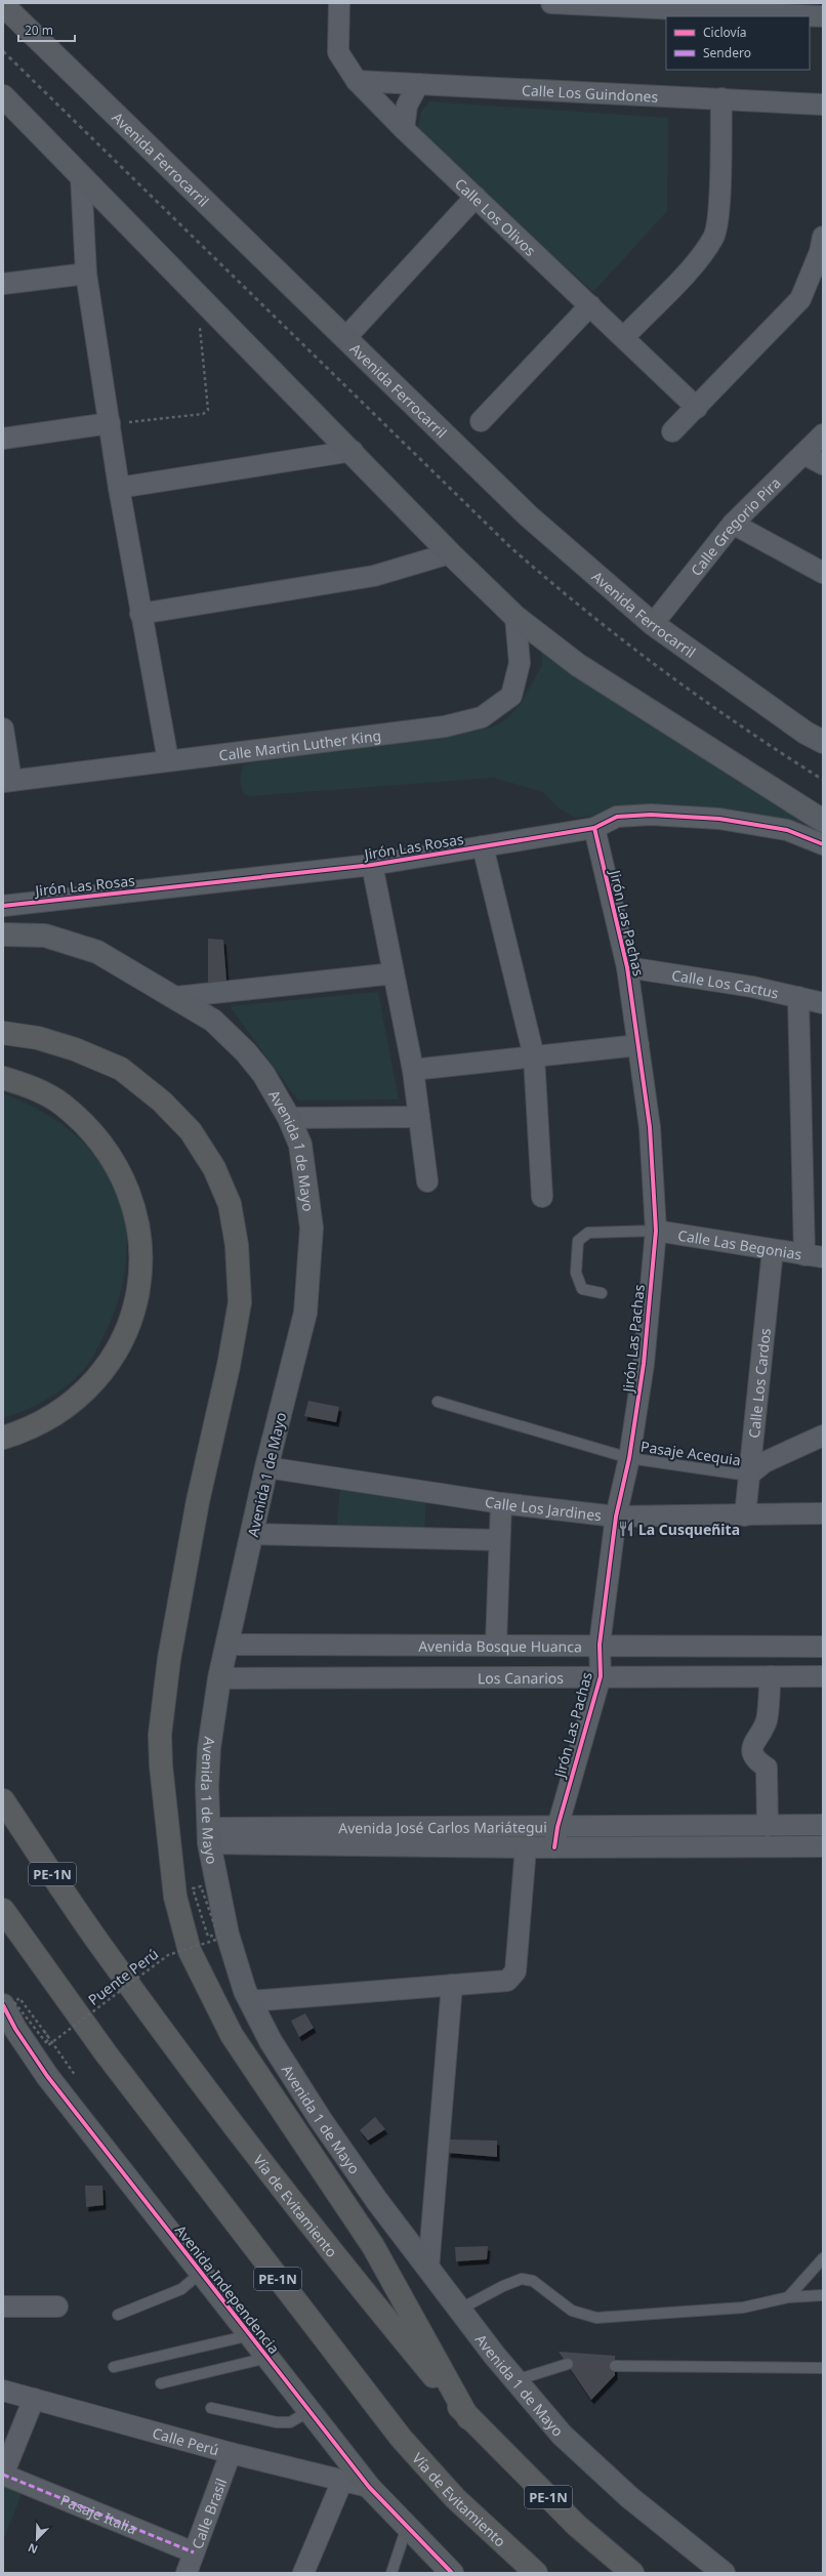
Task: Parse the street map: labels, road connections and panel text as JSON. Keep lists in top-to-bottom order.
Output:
{
  "streets": {
    "highway": ["PE-1N", "Vía de Evitamiento"],
    "main road": ["Avenida Ferrocarril", "Avenida 1 de Mayo", "Avenida Independencia"],
    "street": [
      "Calle Los Guindones",
      "Calle Los Olivos",
      "Calle Gregorio Pira",
      "Calle Martin Luther King",
      "Jirón Las Rosas",
      "Jirón Las Pachas",
      "Calle Los Cactus",
      "Calle Las Begonias",
      "Calle Los Cardos",
      "Calle Los Jardines",
      "Avenida Bosque Huanca",
      "Los Canarios",
      "Avenida José Carlos Mariátegui",
      "Calle Perú",
      "Pasaje Italia",
      "Calle Brasil"
    ],
    "lane": ["Pasaje Acequia"],
    "path": ["Puente Perú"]
  },
  "crossings": [
    ["Calle Los Guindones", "Calle Los Olivos"],
    ["Avenida Ferrocarril", "Calle Gregorio Pira"],
    ["Jirón Las Rosas", "Jirón Las Pachas"],
    ["Jirón Las Pachas", "Calle Los Cactus"],
    ["Jirón Las Pachas", "Calle Las Begonias"],
    ["Jirón Las Pachas", "Pasaje Acequia"],
    ["Jirón Las Pachas", "Calle Los Jardines"],
    ["Jirón Las Pachas", "Avenida Bosque Huanca"],
    ["Jirón Las Pachas", "Los Canarios"],
    ["Jirón Las Pachas", "Avenida José Carlos Mariátegui"],
    ["Avenida 1 de Mayo", "Calle Los Jardines"],
    ["Avenida 1 de Mayo", "Avenida Bosque Huanca"],
    ["Avenida 1 de Mayo", "Los Canarios"],
    ["Avenida 1 de Mayo", "Avenida José Carlos Mariátegui"],
    ["Calle Las Begonias", "Calle Los Cardos"],
    ["Calle Los Cardos", "Pasaje Acequia"],
    ["Calle Los Cardos", "Calle Los Jardines"],
    ["Avenida Independencia", "Calle Perú"],
    ["Calle Perú", "Calle Brasil"],
    ["Pasaje Italia", "Calle Brasil"]
  ],
  "places": {
    "restaurant": ["La Cusqueñita"]
  },
  "legend": ["Ciclovía", "Sendero"],
  "scale_bar": "20 m",
  "north": "bottom left"
}
